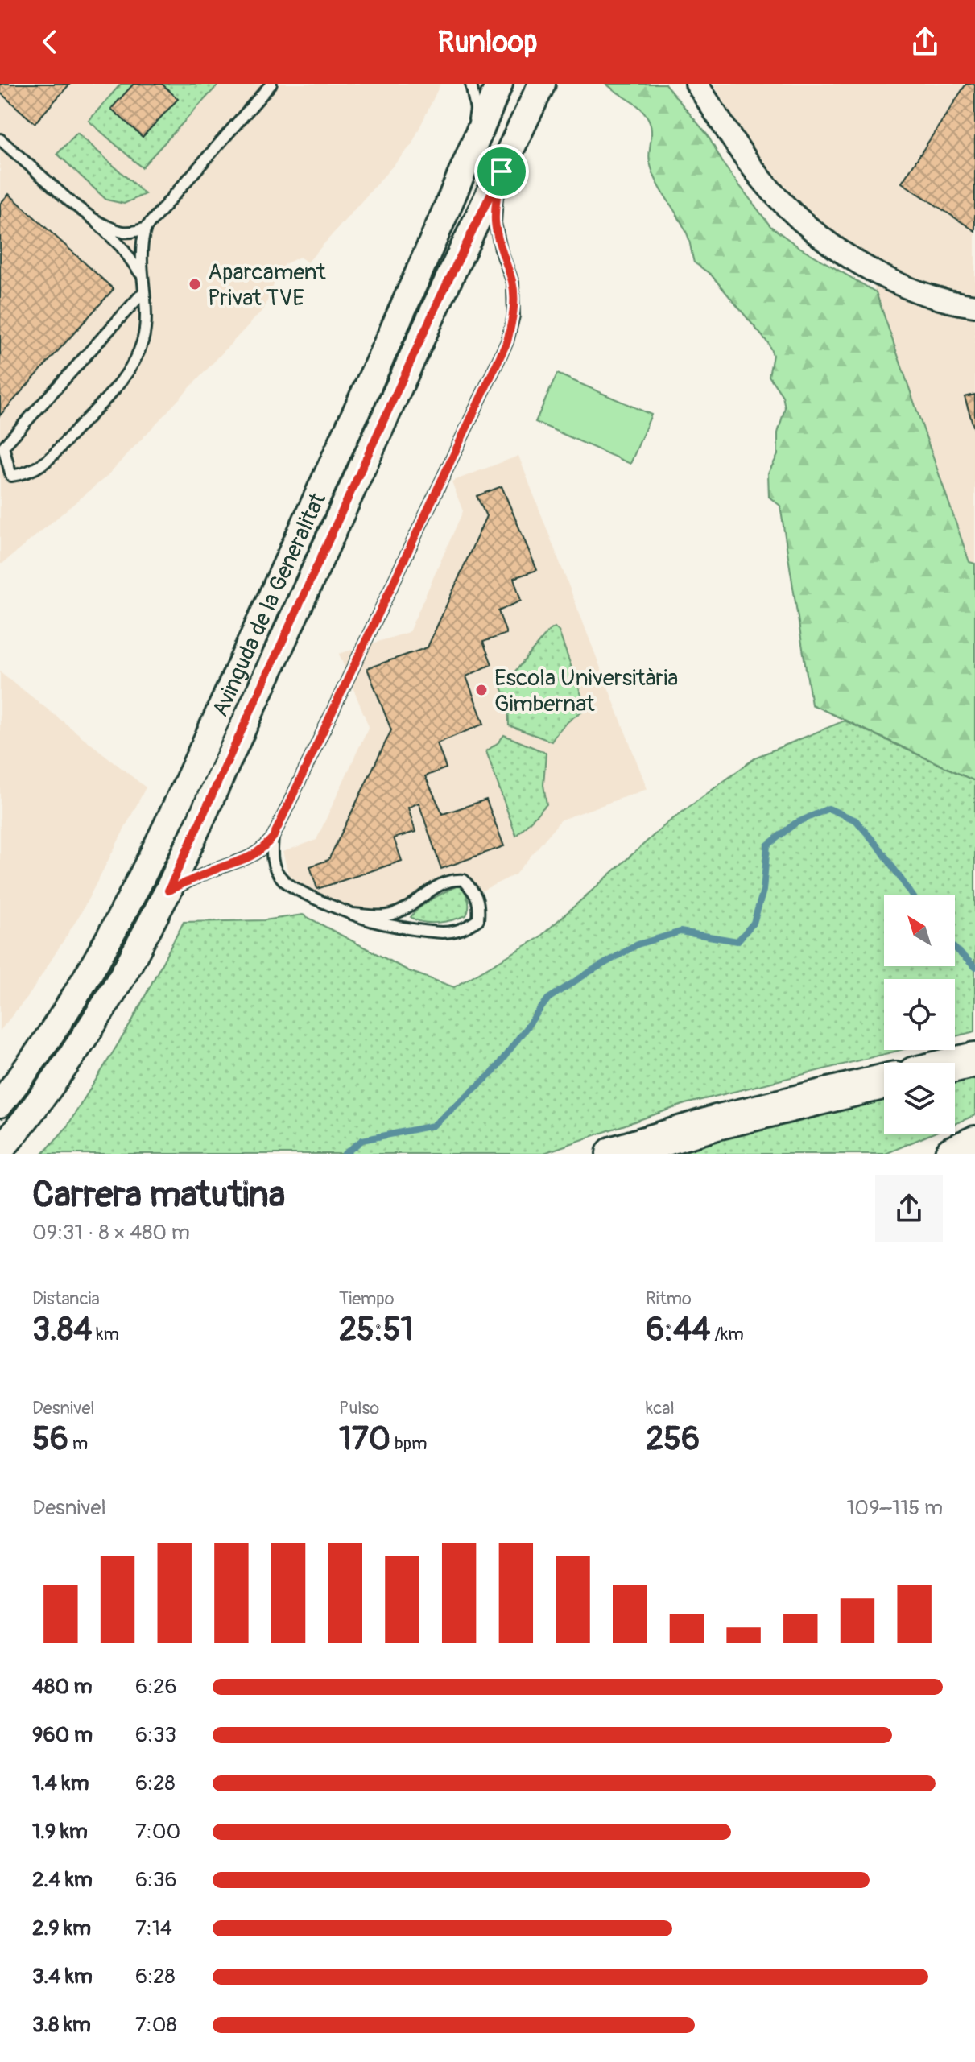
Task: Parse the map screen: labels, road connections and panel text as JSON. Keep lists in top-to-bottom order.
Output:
{
  "streets": {
    "street": ["Avinguda de la Generalitat"]
  },
  "places": ["Aparcament Privat TVE", "Escola Universitària Gimbernat"],
  "north": "top left",
  "page": {
    "header": "Runloop",
    "heading": ["Carrera matutina", "09:31 · 8 × 480 m"],
    "stats": [
      ["Distancia", "3.84 km"],
      ["Tiempo", "25:51"],
      ["Ritmo", "6:44 /km"],
      ["Desnivel", "56 m"],
      ["Pulso", "170 bpm"],
      ["kcal", "256"]
    ],
    "chart": ["Desnivel", "109–115 m"],
    "list": [
      {
        "name": "480 m",
        "note": "6:26"
      },
      {
        "name": "960 m",
        "note": "6:33"
      },
      {
        "name": "1.4 km",
        "note": "6:28"
      },
      {
        "name": "1.9 km",
        "note": "7:00"
      },
      {
        "name": "2.4 km",
        "note": "6:36"
      },
      {
        "name": "2.9 km",
        "note": "7:14"
      },
      {
        "name": "3.4 km",
        "note": "6:28"
      },
      {
        "name": "3.8 km",
        "note": "7:08"
      }
    ]
  }
}
